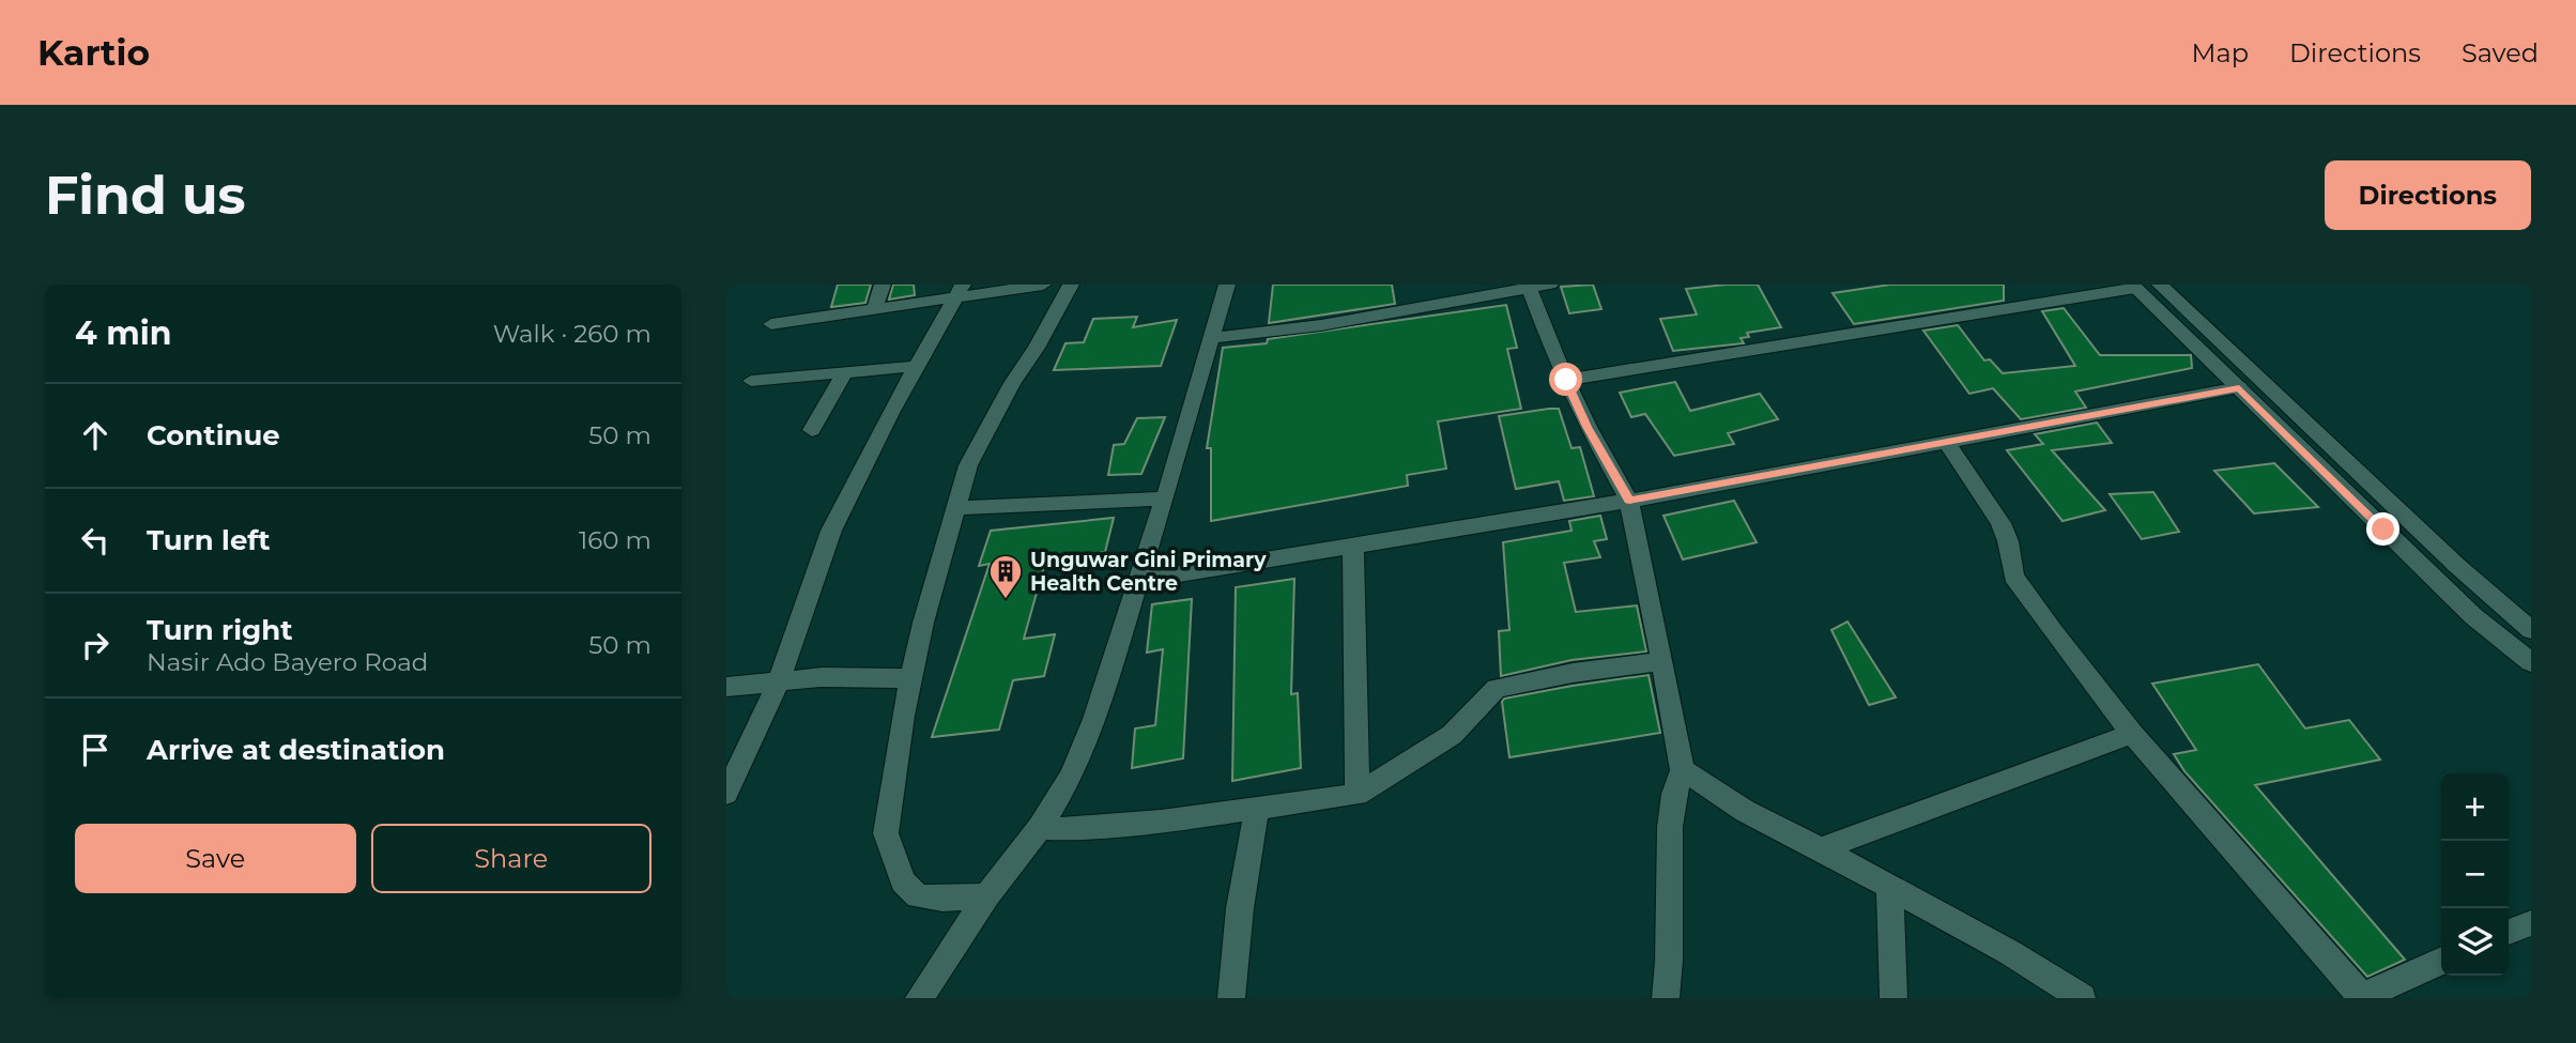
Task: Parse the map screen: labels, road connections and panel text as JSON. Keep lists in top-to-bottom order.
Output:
{
  "places": {
    "building": ["Unguwar Gini Primary Health Centre"]
  },
  "page": {
    "header": "Kartio",
    "nav": ["Map", "Directions", "Saved"],
    "buttons": [
      "Directions",
      ["Save", "Share"]
    ],
    "title": "Find us",
    "heading": ["4 min", "Walk · 260 m"],
    "list": [
      ["Continue", "50 m"],
      ["Turn left", "160 m"],
      ["Turn right", "Nasir Ado Bayero Road", "50 m"],
      "Arrive at destination"
    ],
    "map_buttons": ["+", "−"]
  }
}
